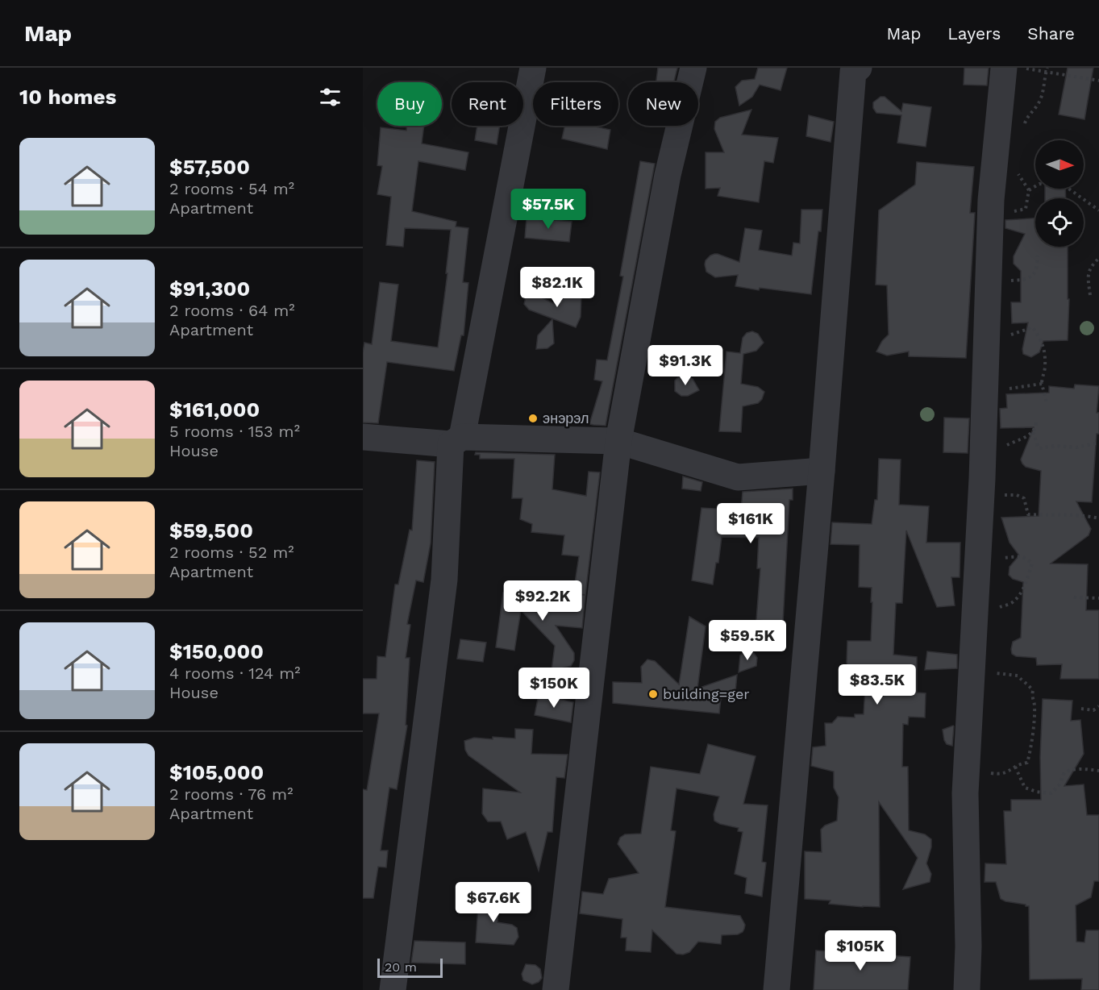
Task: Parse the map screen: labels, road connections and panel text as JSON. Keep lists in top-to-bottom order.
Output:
{
  "places": ["энэрэл", "building=ger"],
  "scale_bar": "20 m",
  "north": "right",
  "page": {
    "header": "Map",
    "nav": ["Map", "Layers", "Share"],
    "heading": "10 homes",
    "chip": [
      "Buy",
      "Rent",
      "Filters",
      "New"
    ],
    "list": [
      {
        "name": "$57,500",
        "note": "2 rooms · 54 m² · Apartment"
      },
      {
        "name": "$91,300",
        "note": "2 rooms · 64 m² · Apartment"
      },
      {
        "name": "$161,000",
        "note": "5 rooms · 153 m² · House"
      },
      {
        "name": "$59,500",
        "note": "2 rooms · 52 m² · Apartment"
      },
      {
        "name": "$150,000",
        "note": "4 rooms · 124 m² · House"
      },
      {
        "name": "$105,000",
        "note": "2 rooms · 76 m² · Apartment"
      }
    ],
    "price": [
      "$57.5K",
      "$82.1K",
      "$91.3K",
      "$161K",
      "$92.2K",
      "$59.5K",
      "$83.5K",
      "$150K",
      "$67.6K",
      "$105K"
    ],
    "scale": "20 m"
  }
}
